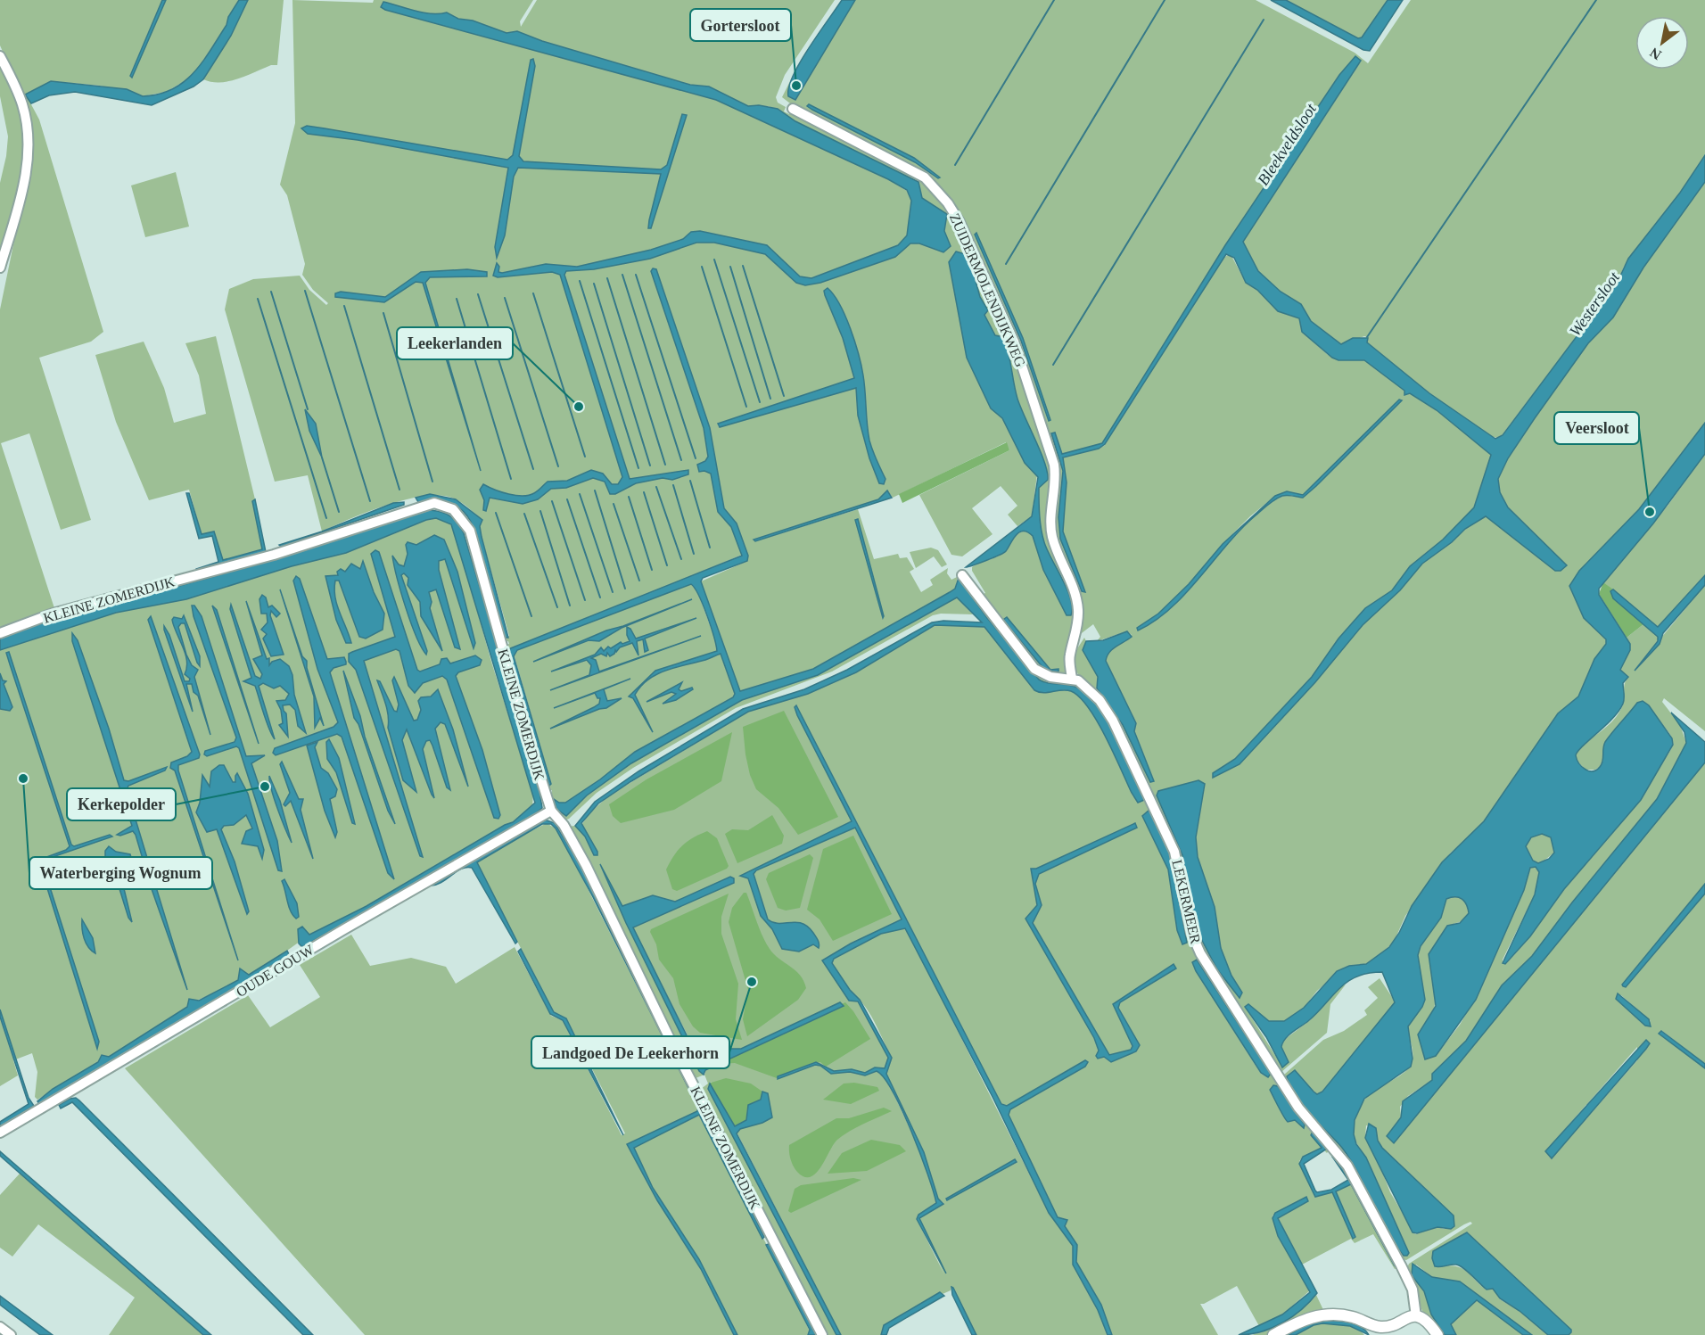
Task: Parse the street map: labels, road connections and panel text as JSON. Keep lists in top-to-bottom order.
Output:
{
  "streets": {
    "street": [
      "ZUIDERMOLENDIJKWEG",
      "KLEINE ZOMERDIJK",
      "LEKERMEER",
      "OUDE GOUW"
    ]
  },
  "crossings": [
    ["ZUIDERMOLENDIJKWEG", "LEKERMEER"],
    ["KLEINE ZOMERDIJK", "OUDE GOUW"]
  ],
  "water": ["Bleekveldsloot", "Westersloot"],
  "places": [
    "Gortersloot",
    "Leekerlanden",
    "Veersloot",
    "Waterberging Wognum",
    "Kerkepolder",
    "Landgoed De Leekerhorn"
  ],
  "north": "bottom left"
}
